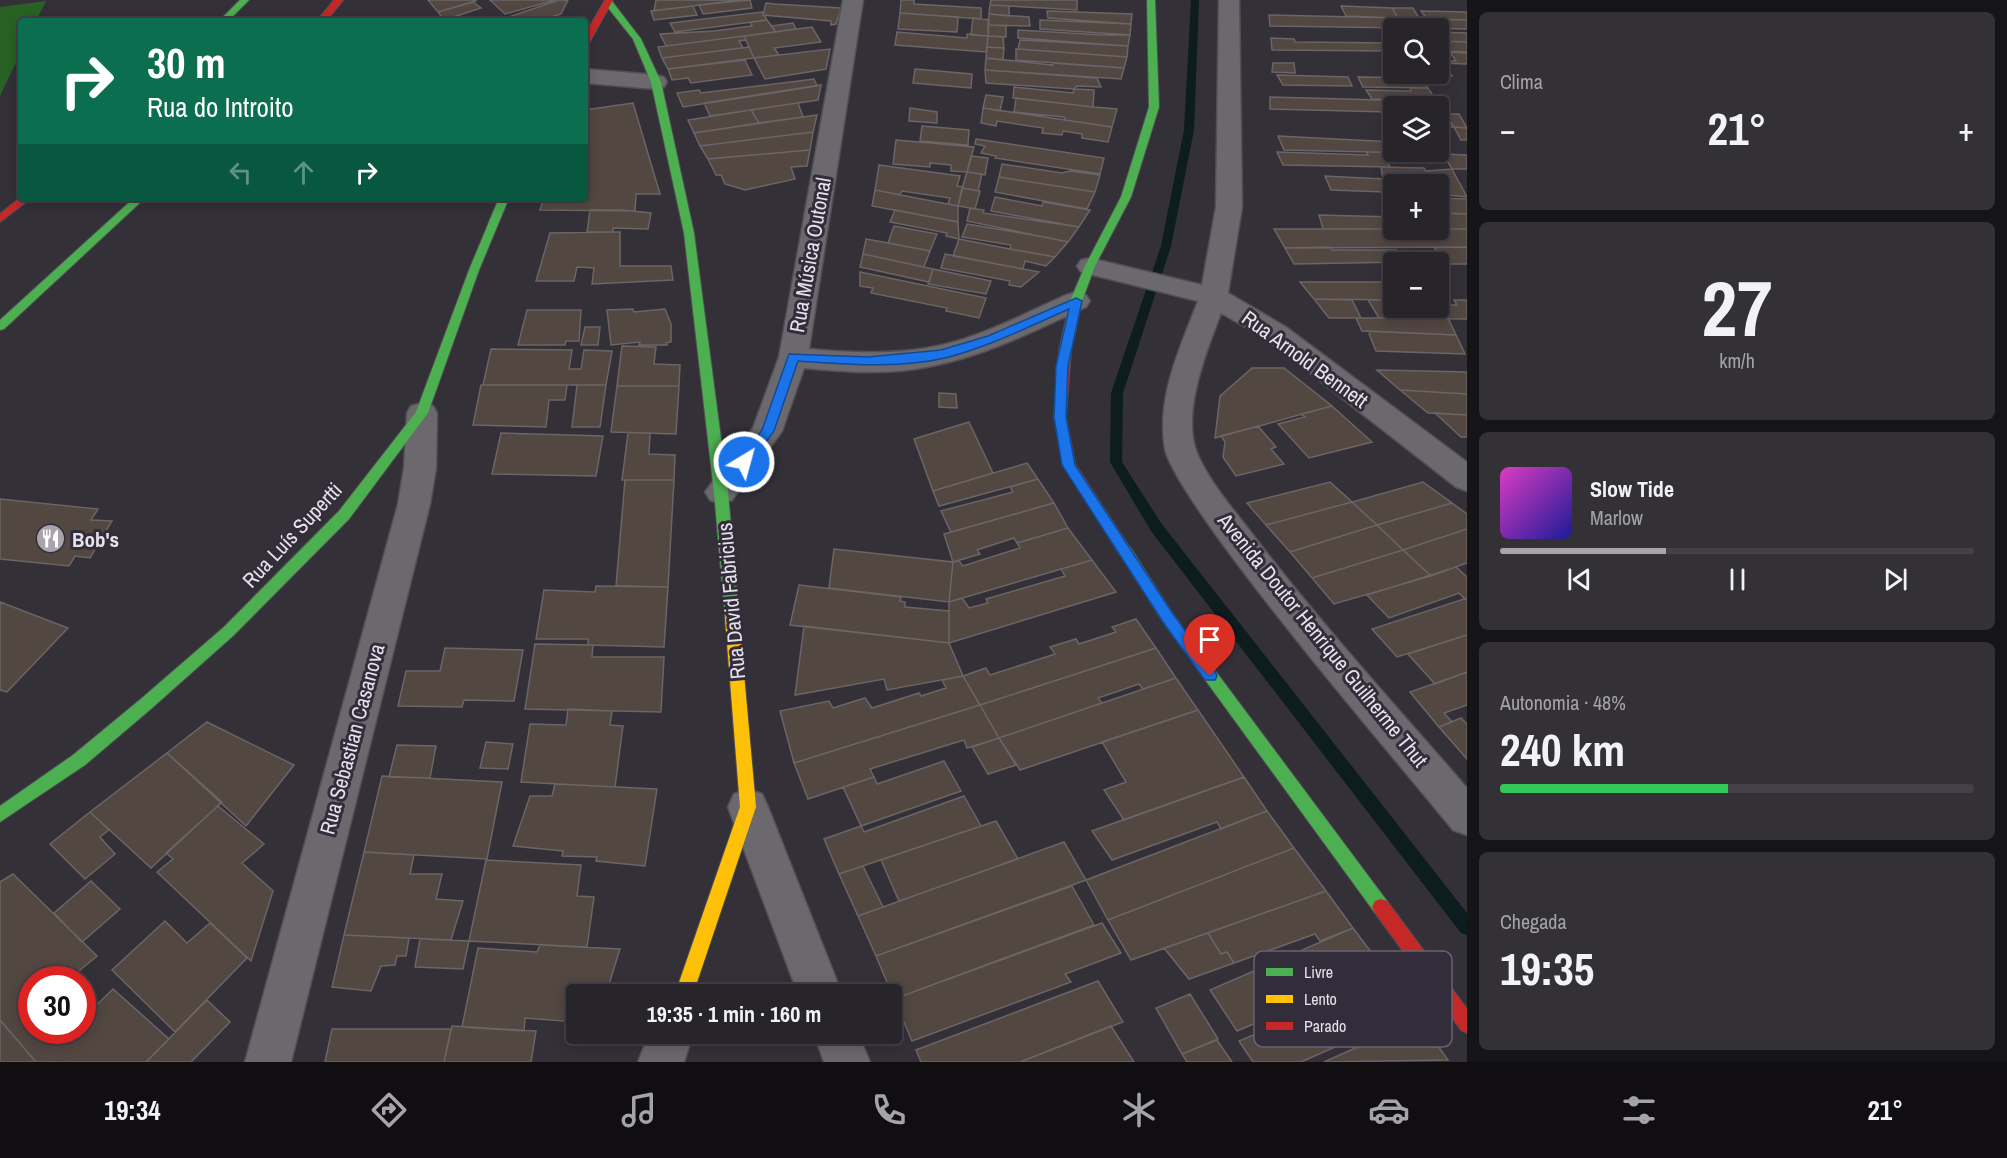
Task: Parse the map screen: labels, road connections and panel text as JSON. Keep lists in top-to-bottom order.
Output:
{
  "streets": {
    "street": [
      "Rua Música Outonal",
      "Rua Arnold Bennett",
      "Rua Luís Supertti",
      "Rua David Fabricius",
      "Avenida Doutor Henrique Guilherme Thut",
      "Rua Sebastian Casanova"
    ]
  },
  "crossings": [
    ["Rua Música Outonal", "Rua David Fabricius"],
    ["Rua Arnold Bennett", "Avenida Doutor Henrique Guilherme Thut"],
    ["Rua Luís Supertti", "Rua Sebastian Casanova"]
  ],
  "places": {
    "restaurant": ["Bob's"]
  },
  "legend": ["Livre", "Lento", "Parado"],
  "page": {
    "tile": [
      "Clima",
      ["27", "km/h"],
      ["Autonomia · 48%", "240 km"],
      ["Chegada", "19:35"]
    ],
    "map_buttons": ["+", "−"],
    "turn": ["30 m", "Rua do Introito"],
    "heat": ["−", "21°", "+"],
    "song": ["Slow Tide", "Marlow"],
    "limit": "30",
    "trip": "19:35 · 1 min · 160 m",
    "tabs": ["19:34", "21°"]
  }
}
